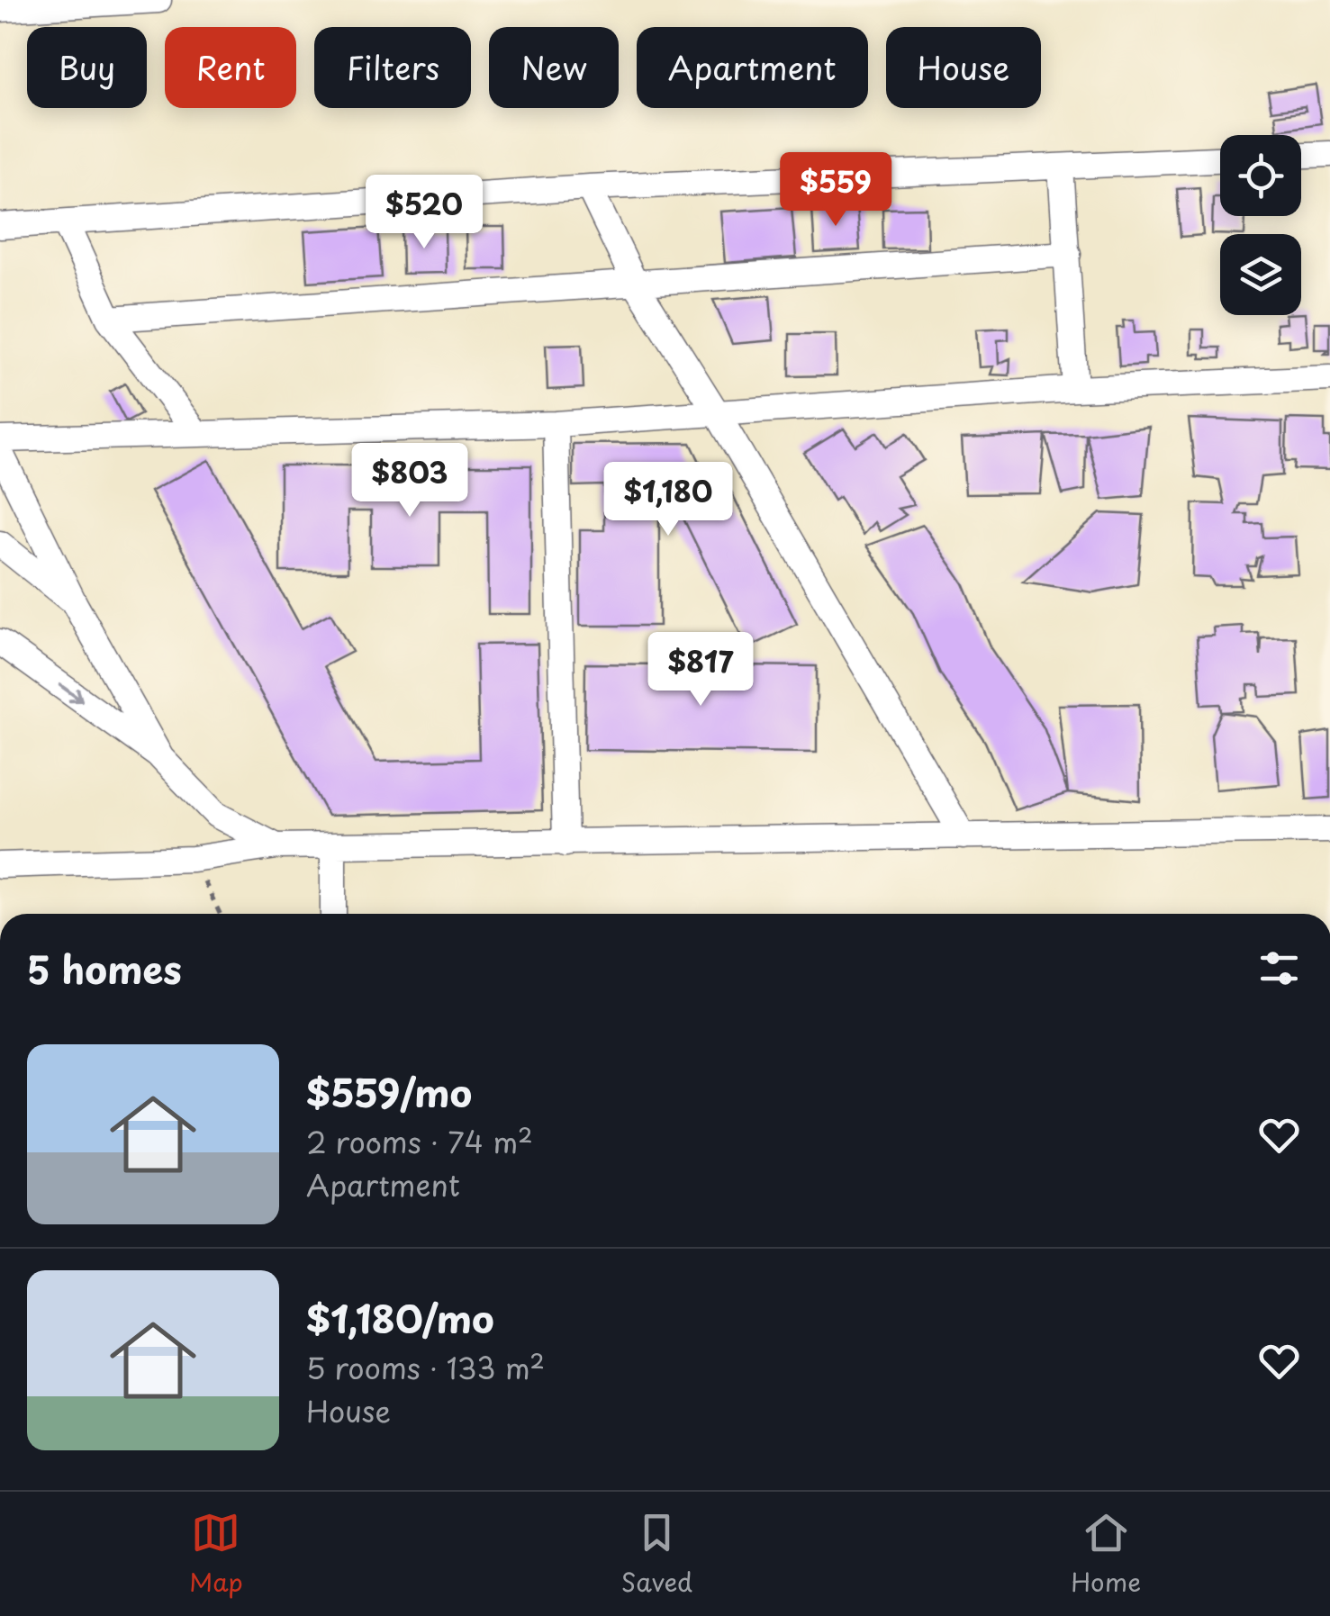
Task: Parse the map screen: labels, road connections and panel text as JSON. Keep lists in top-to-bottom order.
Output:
{
  "page": {
    "chip": [
      "Buy",
      "Rent",
      "Filters",
      "New",
      "Apartment",
      "House"
    ],
    "price": [
      "$559",
      "$520",
      "$803",
      "$1,180",
      "$817"
    ],
    "heading": "5 homes",
    "list": [
      {
        "name": "$559/mo",
        "note": "2 rooms · 74 m² · Apartment"
      },
      {
        "name": "$1,180/mo",
        "note": "5 rooms · 133 m² · House"
      }
    ],
    "tabs": ["Map", "Saved", "Home"]
  }
}
